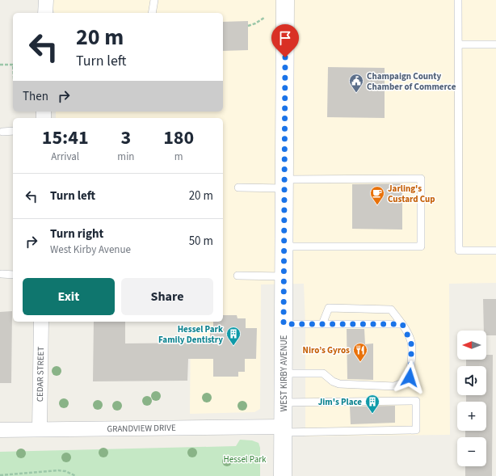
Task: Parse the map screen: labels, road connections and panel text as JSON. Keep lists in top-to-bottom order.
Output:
{
  "streets": {
    "main road": ["WEST KIRBY AVENUE"],
    "street": ["CEDAR STREET", "GRANDVIEW DRIVE"]
  },
  "crossings": [
    ["WEST KIRBY AVENUE", "GRANDVIEW DRIVE"],
    ["CEDAR STREET", "GRANDVIEW DRIVE"]
  ],
  "parks": ["Hessel Park"],
  "places": {
    "public building": ["Champaign County Chamber of Commerce"],
    "cafe": ["Jarling's Custard Cup"],
    "building": ["Hessel Park Family Dentistry", "Jim's Place"],
    "restaurant": ["Niro’s Gyros"]
  },
  "north": "left",
  "page": {
    "turn": ["20 m", "Turn left"],
    "then": "Then",
    "eta": [
      "15:41",
      "Arrival",
      "3",
      "min",
      "180",
      "m"
    ],
    "list": [
      {
        "name": "Turn left",
        "value": "20 m"
      },
      {
        "name": "Turn right",
        "note": "West Kirby Avenue",
        "value": "50 m"
      }
    ],
    "buttons": ["Exit", "Share"],
    "map_buttons": ["+", "−"]
  }
}
